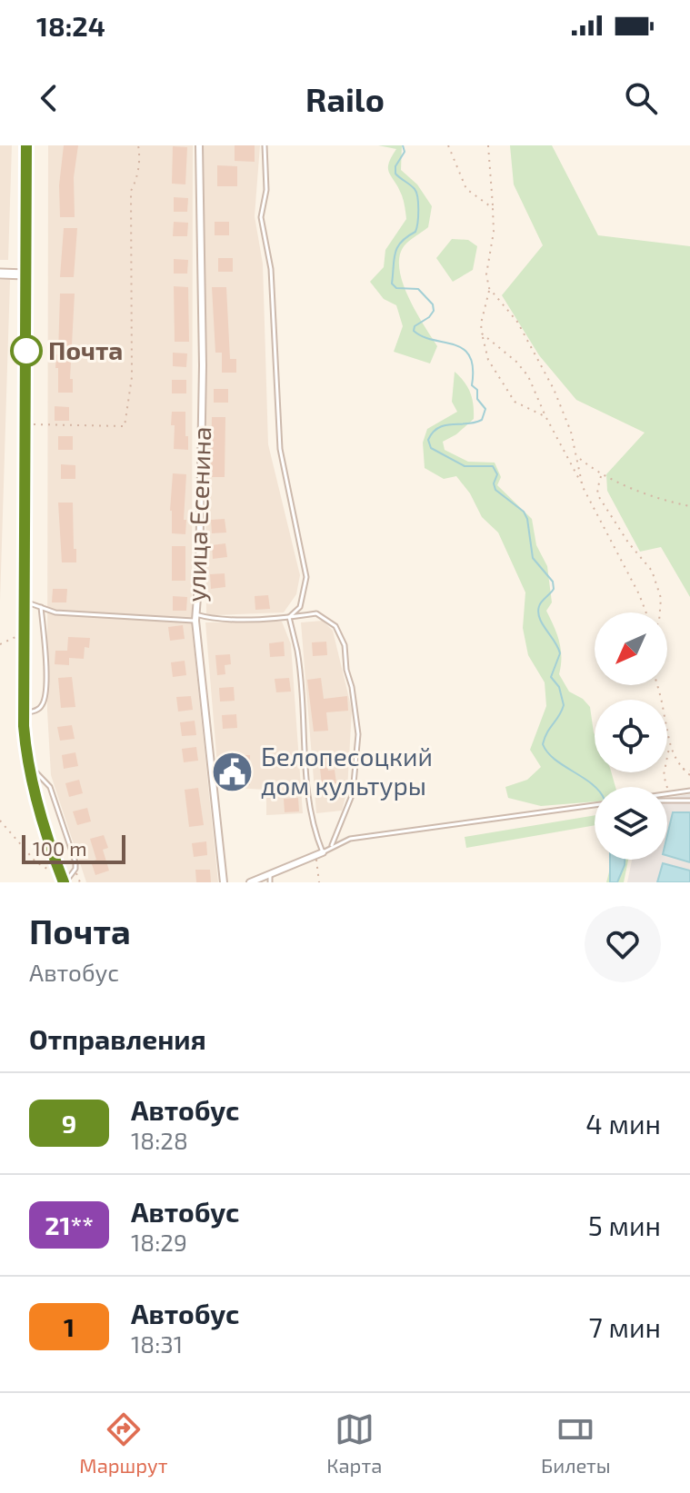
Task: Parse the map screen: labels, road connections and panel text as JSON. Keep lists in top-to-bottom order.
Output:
{
  "streets": {
    "street": ["улица Есенина"]
  },
  "places": {
    "other": ["Почта"],
    "public building": ["Белопесоцкий дом культуры"]
  },
  "lines": ["bus line 9"],
  "scale_bar": "100 m",
  "north": "bottom left",
  "page": {
    "status": "18:24",
    "header": "Railo",
    "scale": "100 m",
    "heading": [
      ["Почта", "Автобус"],
      "Отправления"
    ],
    "list": [
      {
        "mark": "9",
        "name": "Автобус",
        "note": "18:28",
        "value": "4 мин"
      },
      {
        "mark": "21**",
        "name": "Автобус",
        "note": "18:29",
        "value": "5 мин"
      },
      {
        "mark": "1",
        "name": "Автобус",
        "note": "18:31",
        "value": "7 мин"
      }
    ],
    "tabs": ["Маршрут", "Карта", "Билеты"]
  }
}
